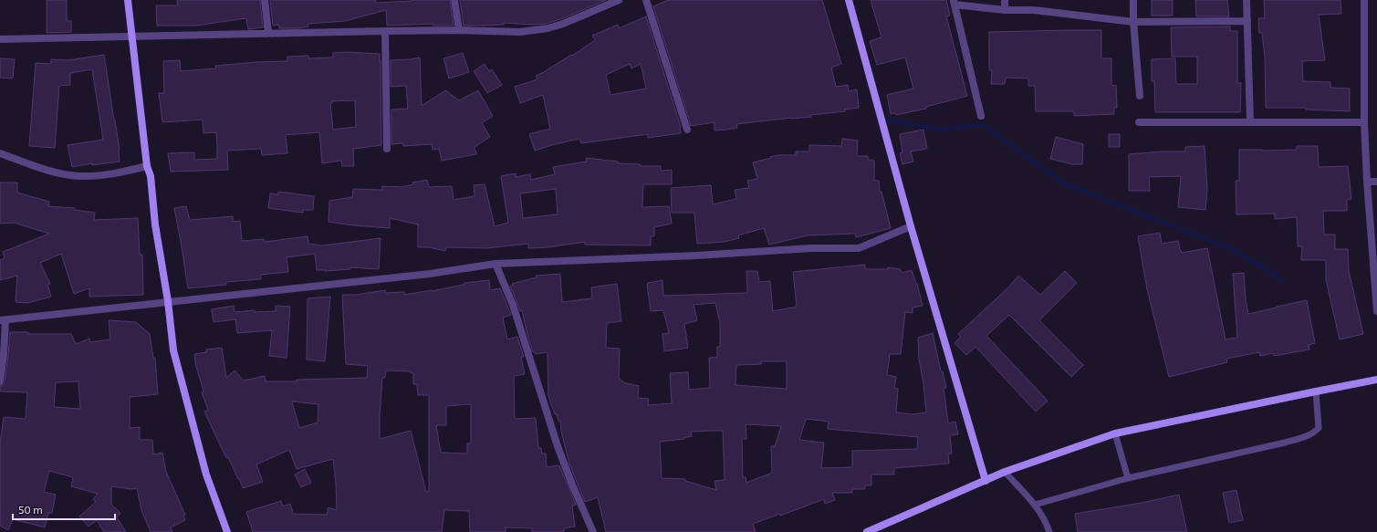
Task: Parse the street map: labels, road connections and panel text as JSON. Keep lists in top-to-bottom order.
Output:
{
  "scale_bar": "50 m"
}
